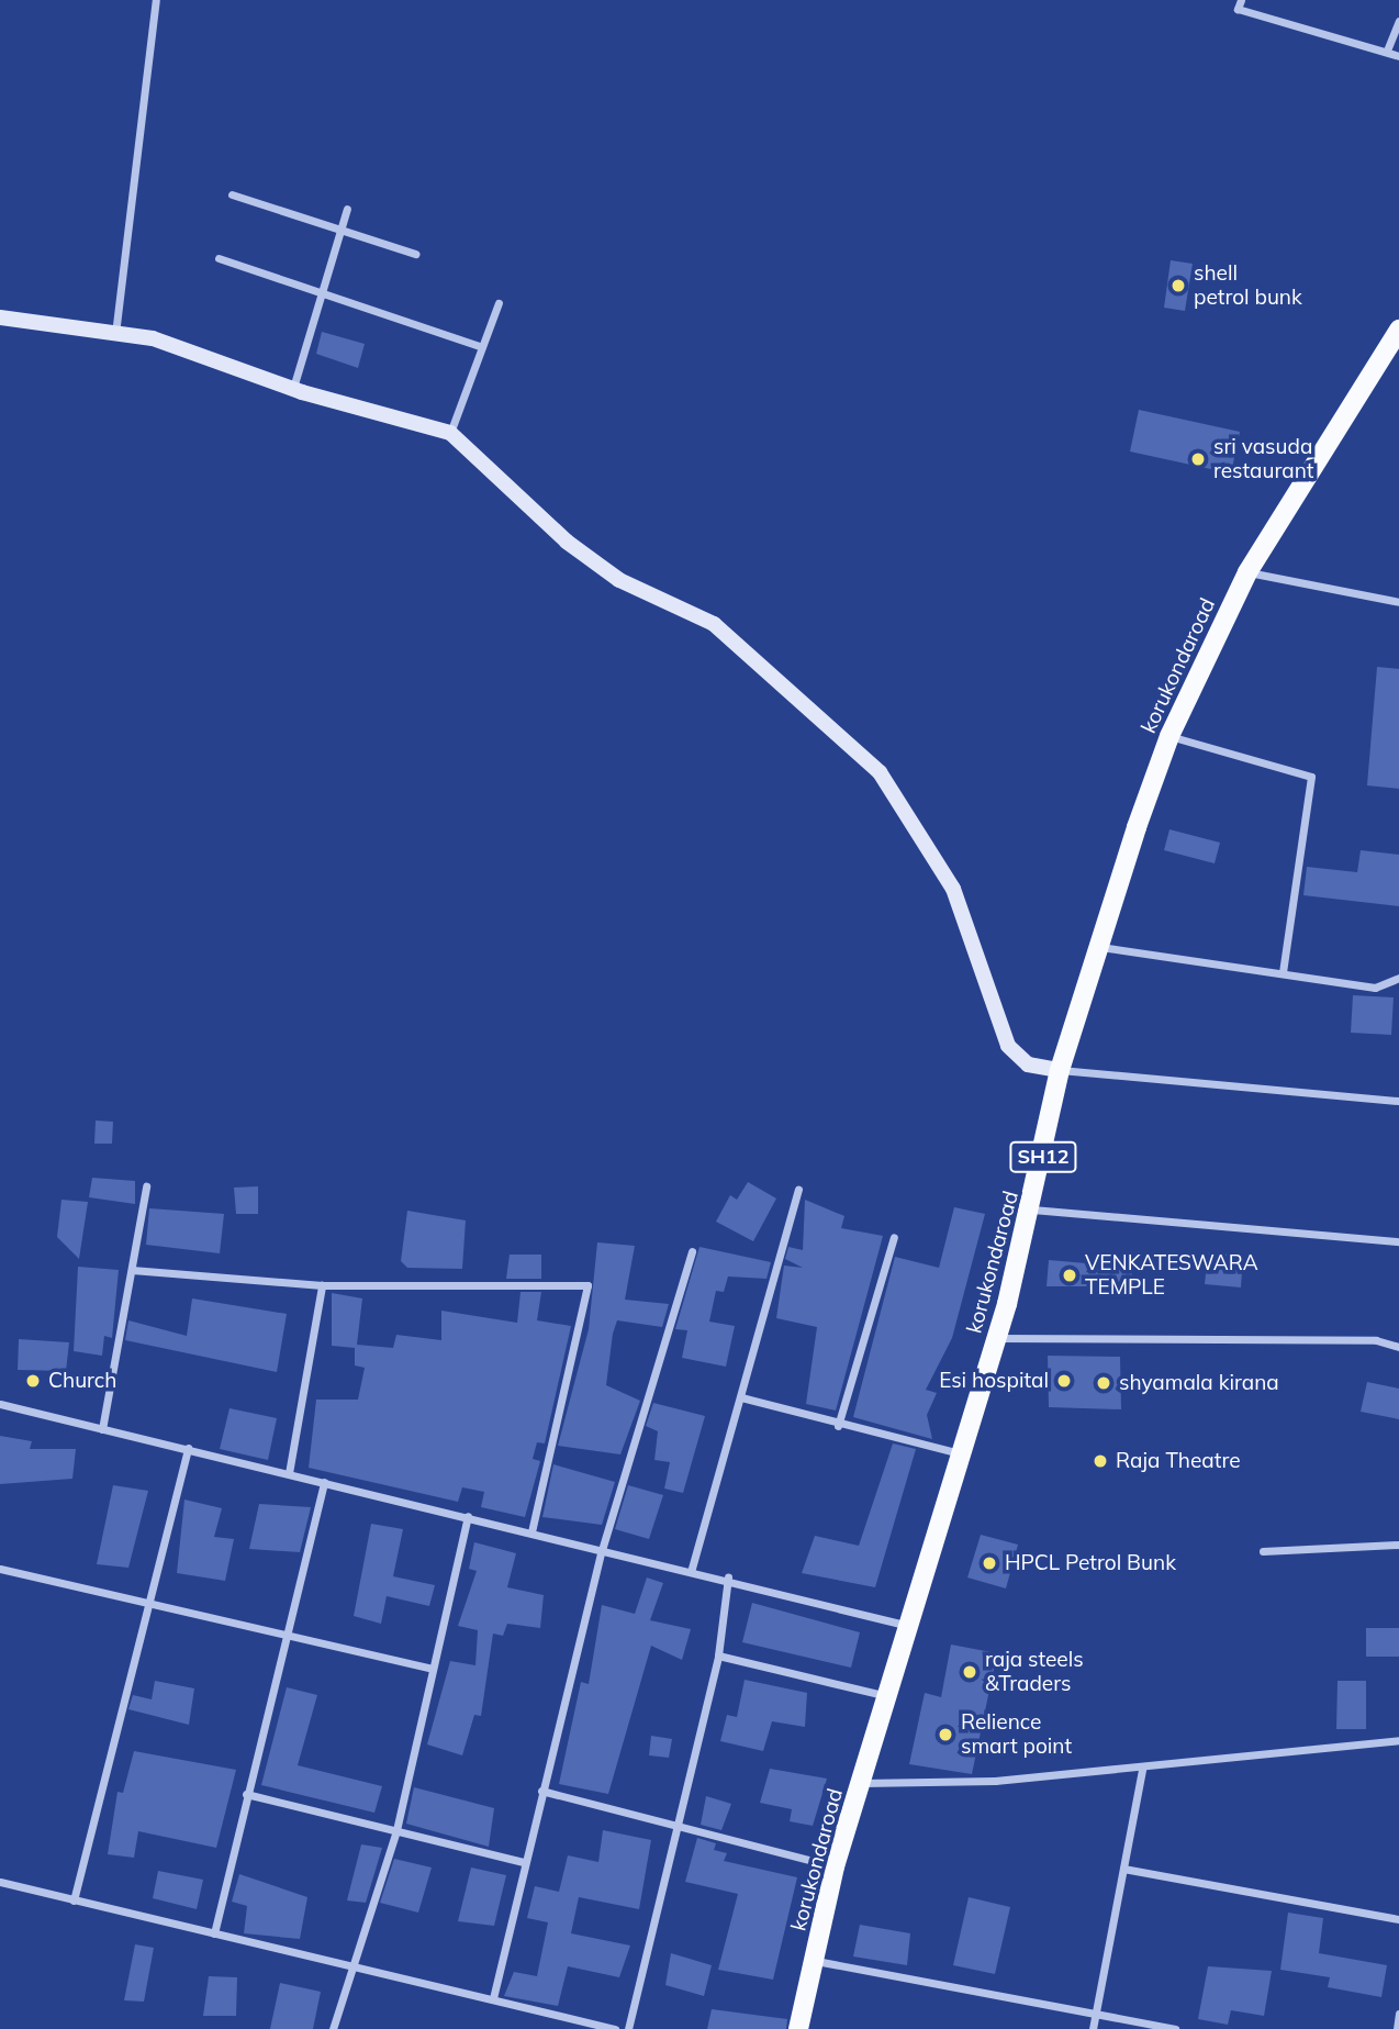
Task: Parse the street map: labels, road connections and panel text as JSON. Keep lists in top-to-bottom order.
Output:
{
  "streets": {
    "main road": ["korukondaroad", "SH12"]
  },
  "places": [
    "shell petrol bunk",
    "sri vasuda restaurant",
    "VENKATESWARA TEMPLE",
    "Church",
    "Esi hospital",
    "shyamala kirana",
    "Raja Theatre",
    "HPCL Petrol Bunk",
    "raja steels &Traders",
    "Relience smart point"
  ]
}
